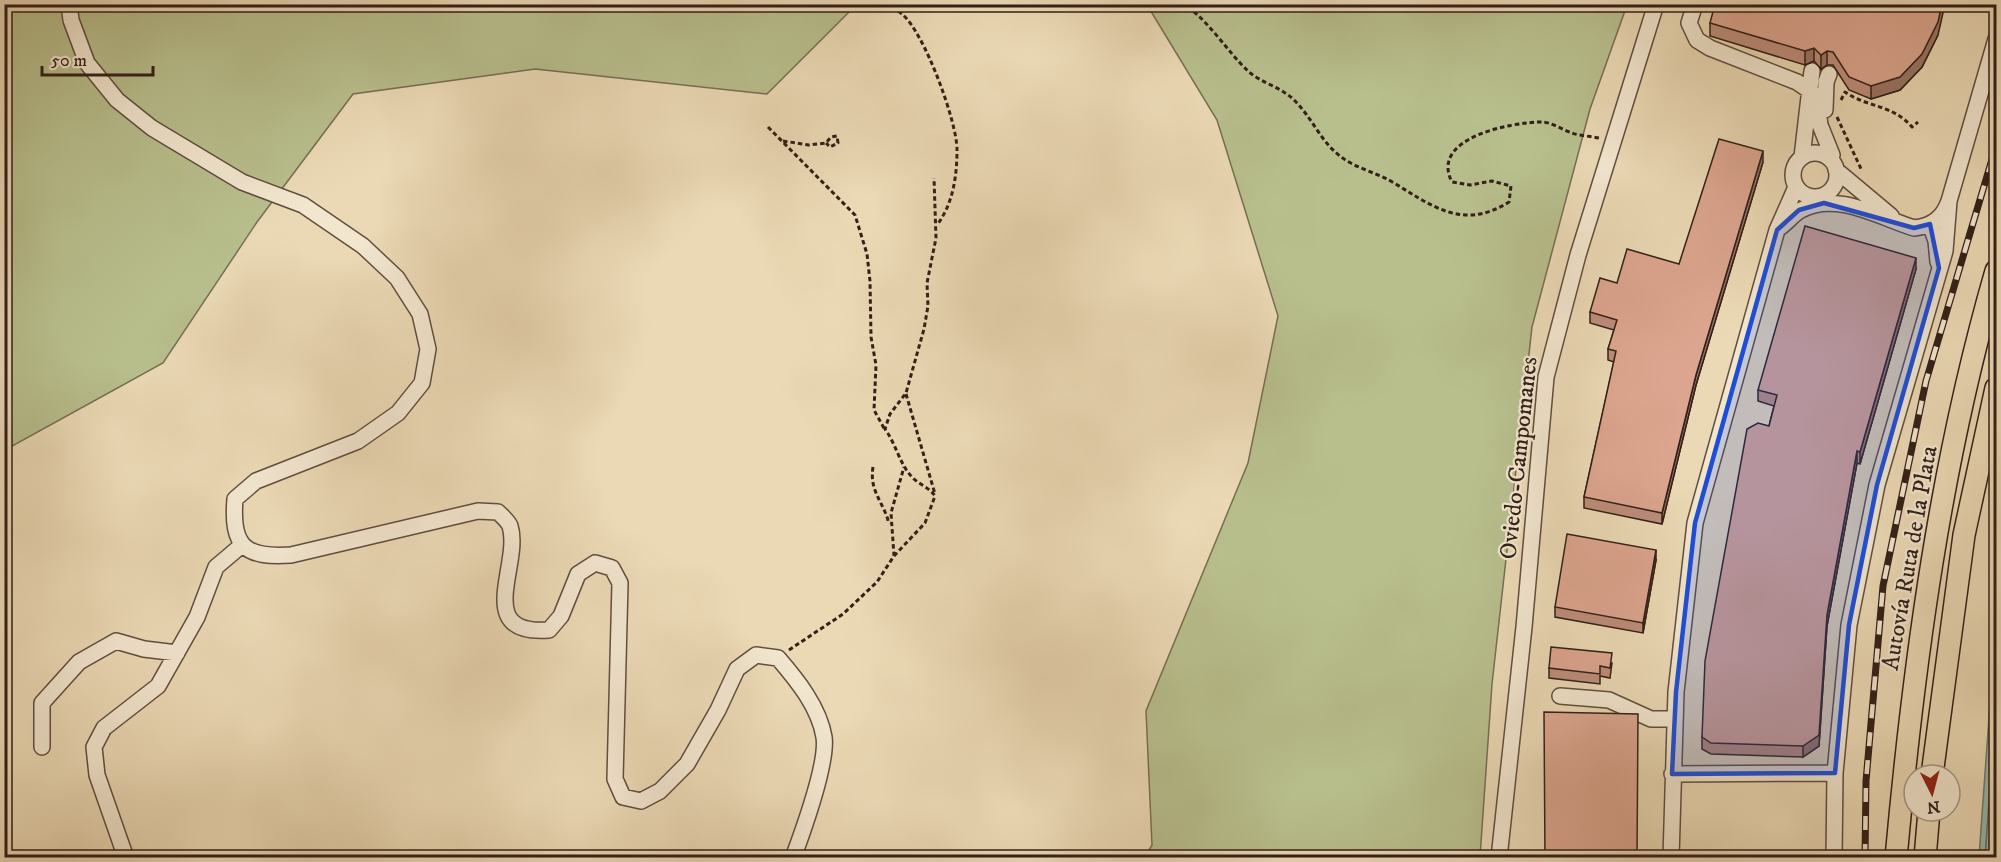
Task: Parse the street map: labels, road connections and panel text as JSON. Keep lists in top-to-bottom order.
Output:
{
  "streets": {
    "highway": ["Autovía Ruta de la Plata"],
    "street": ["Oviedo-Campomanes"]
  },
  "scale_bar": "50 m",
  "north": "bottom"
}
